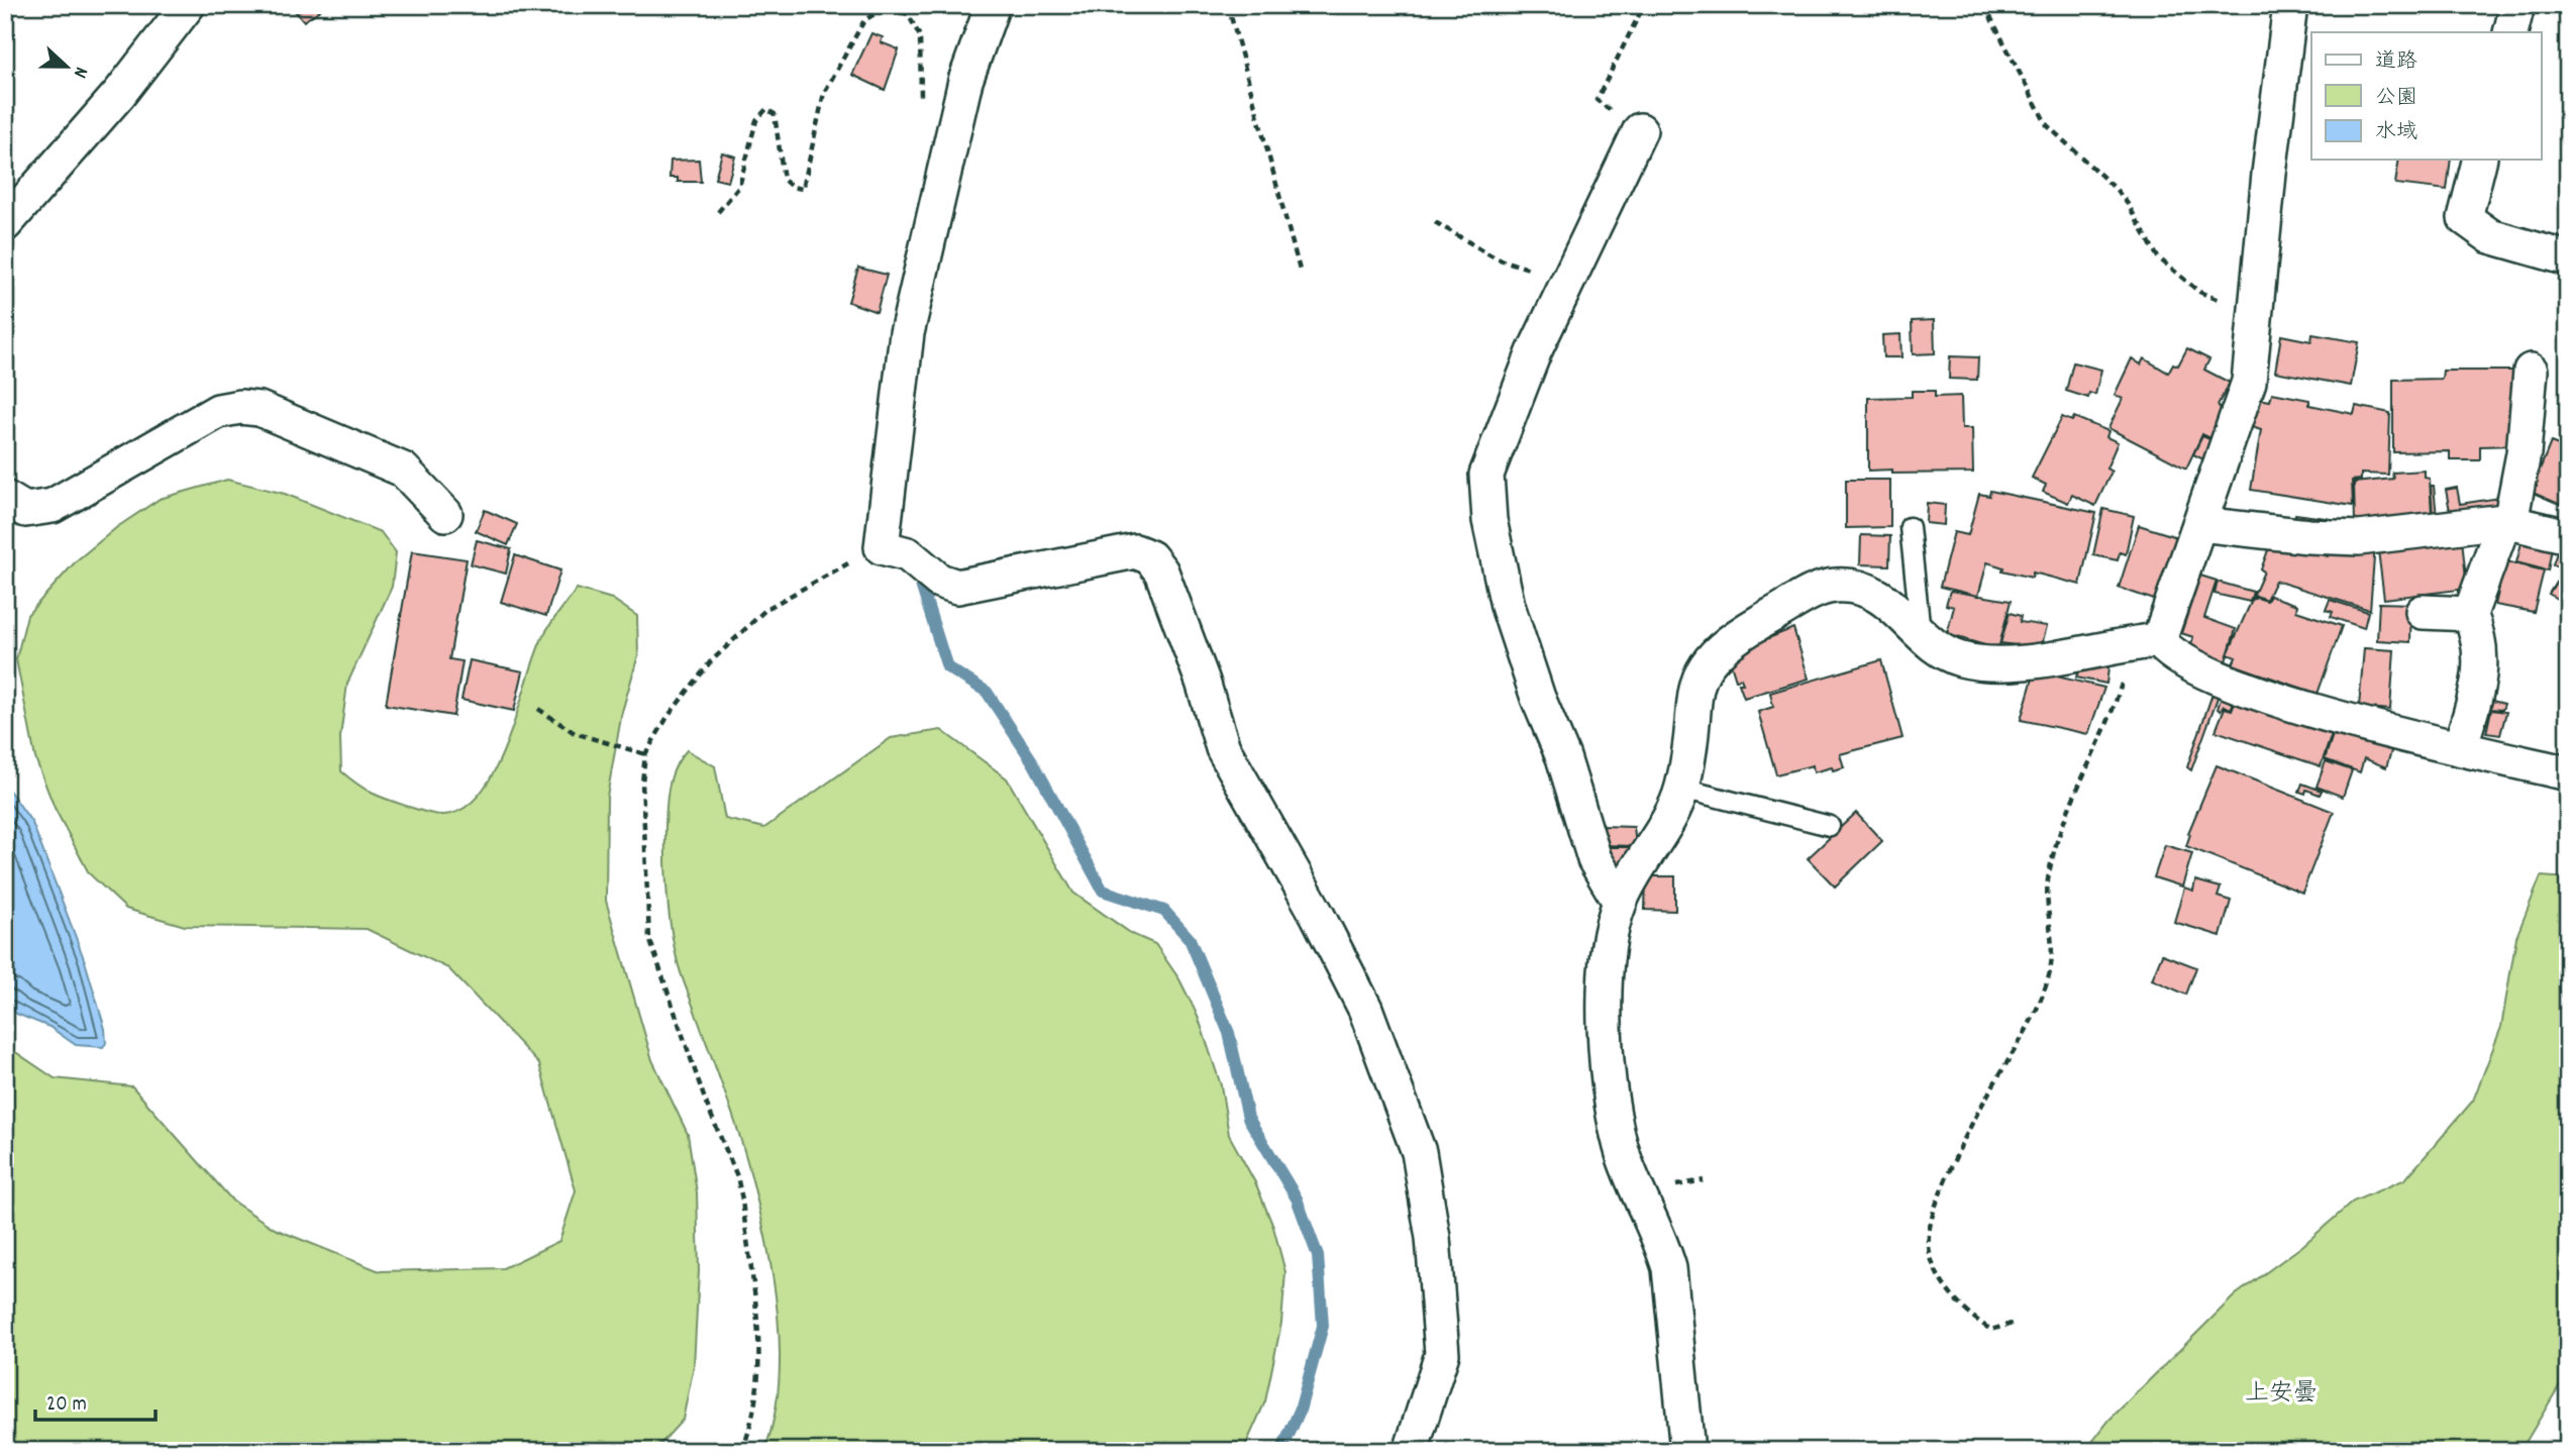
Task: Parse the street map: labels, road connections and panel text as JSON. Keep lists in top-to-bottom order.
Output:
{
  "districts": ["上安曇"],
  "legend": ["道路", "公園", "水域"],
  "scale_bar": "20 m",
  "north": "right"
}
